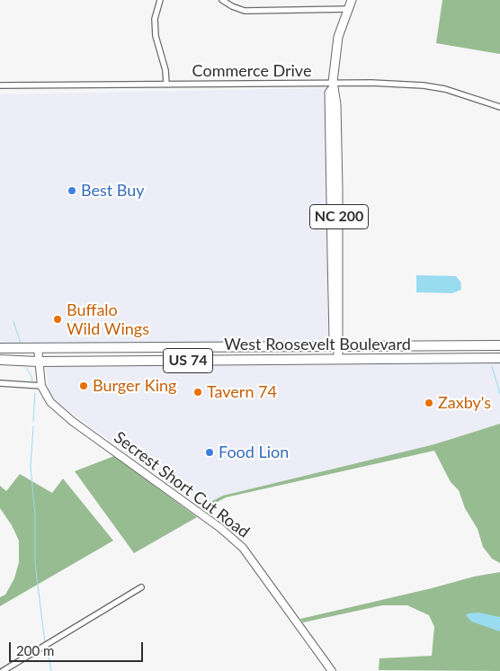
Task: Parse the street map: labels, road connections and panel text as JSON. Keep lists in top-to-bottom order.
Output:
{
  "streets": {
    "highway": ["West Roosevelt Boulevard", "US 74"],
    "main road": ["NC 200", "Secrest Short Cut Road"],
    "street": ["Commerce Drive"]
  },
  "crossings": [
    ["Commerce Drive", "NC 200"],
    ["NC 200", "West Roosevelt Boulevard"],
    ["West Roosevelt Boulevard", "Secrest Short Cut Road"]
  ],
  "places": [
    "Best Buy",
    "Buffalo Wild Wings",
    "Burger King",
    "Tavern 74",
    "Zaxby's",
    "Food Lion"
  ],
  "scale_bar": "200 m"
}
